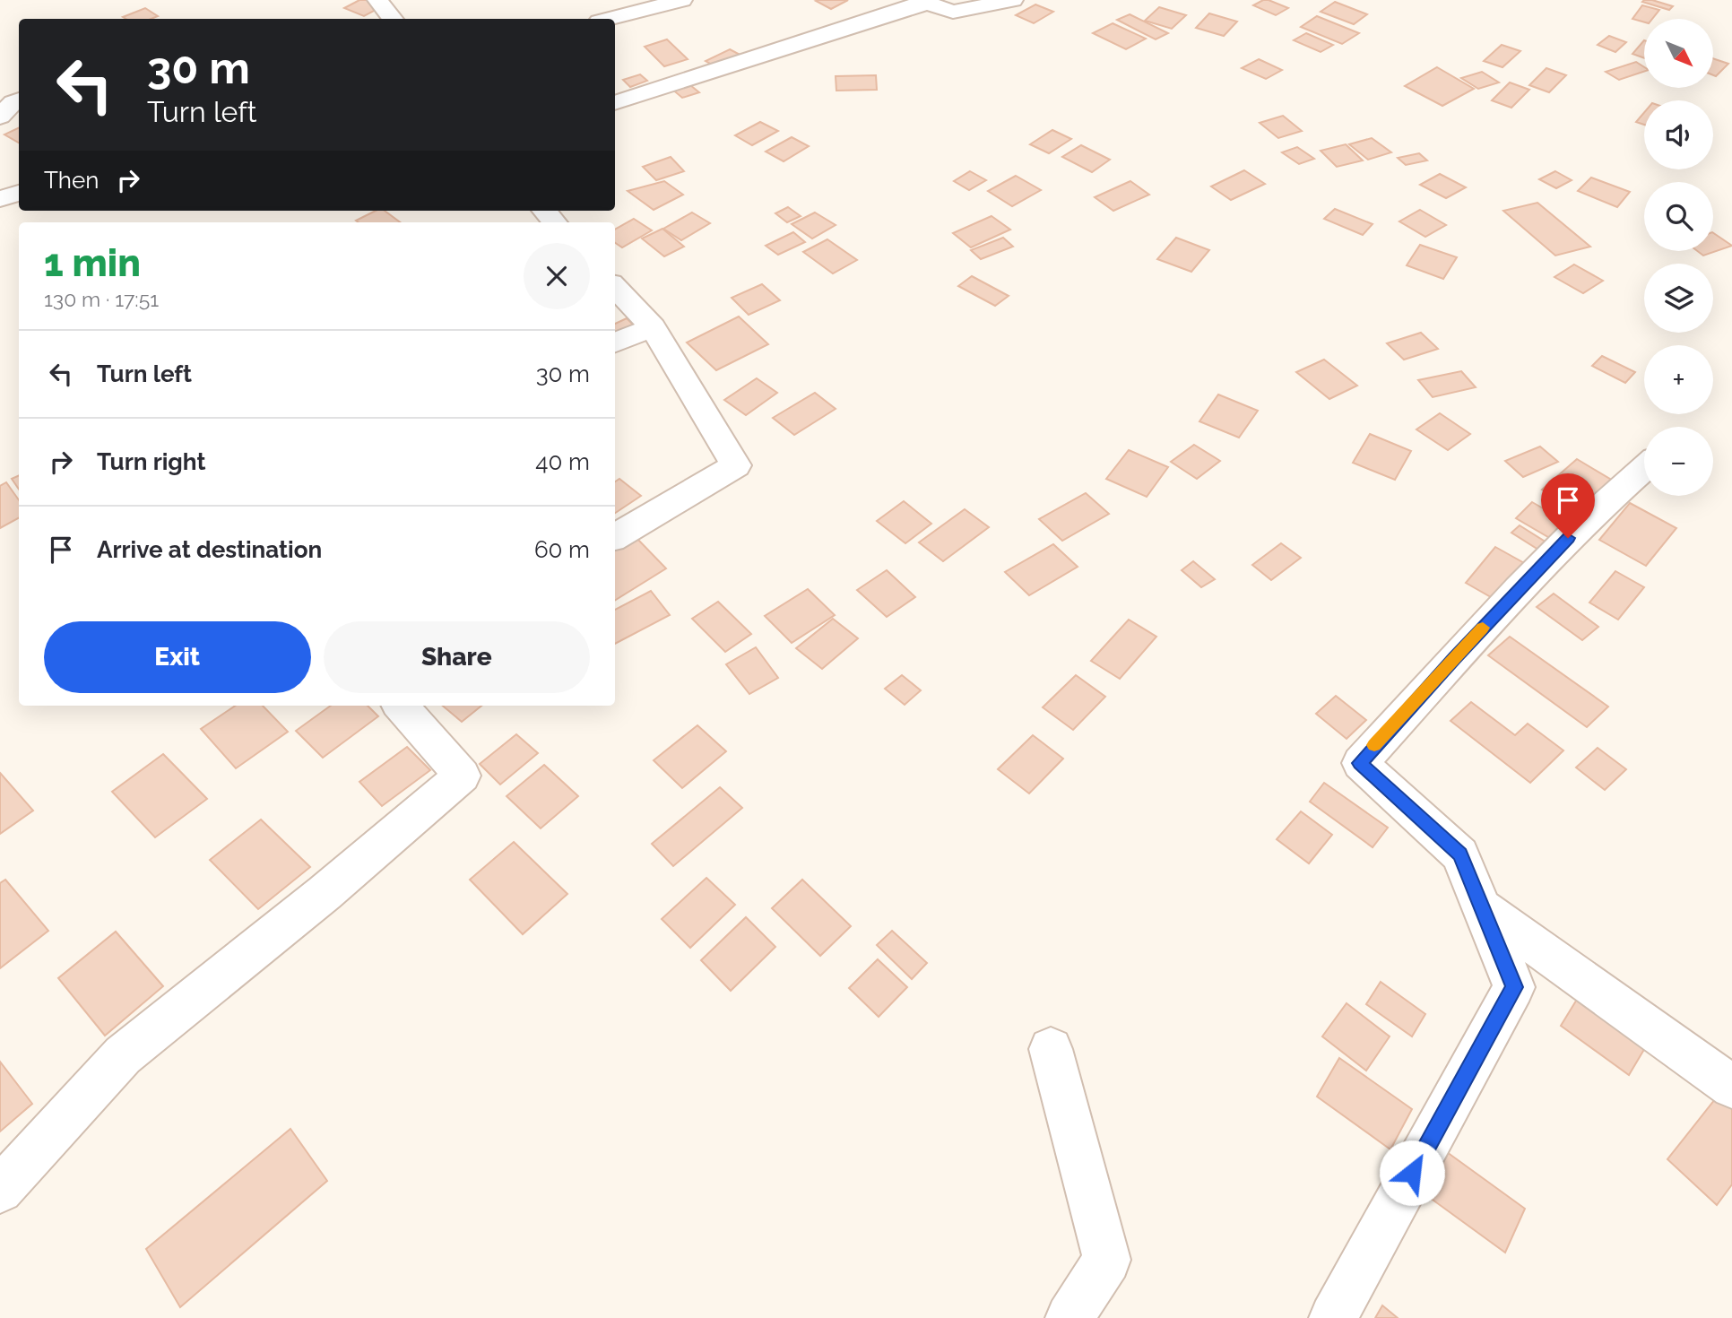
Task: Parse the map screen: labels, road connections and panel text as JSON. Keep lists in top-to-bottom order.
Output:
{
  "north": "bottom right",
  "page": {
    "map_buttons": ["+", "−"],
    "turn": ["30 m", "Turn left"],
    "then": "Then",
    "heading": ["1 min", "130 m · 17:51"],
    "list": [
      {
        "name": "Turn left",
        "value": "30 m"
      },
      {
        "name": "Turn right",
        "value": "40 m"
      },
      {
        "name": "Arrive at destination",
        "value": "60 m"
      }
    ],
    "buttons": ["Exit", "Share"]
  }
}
